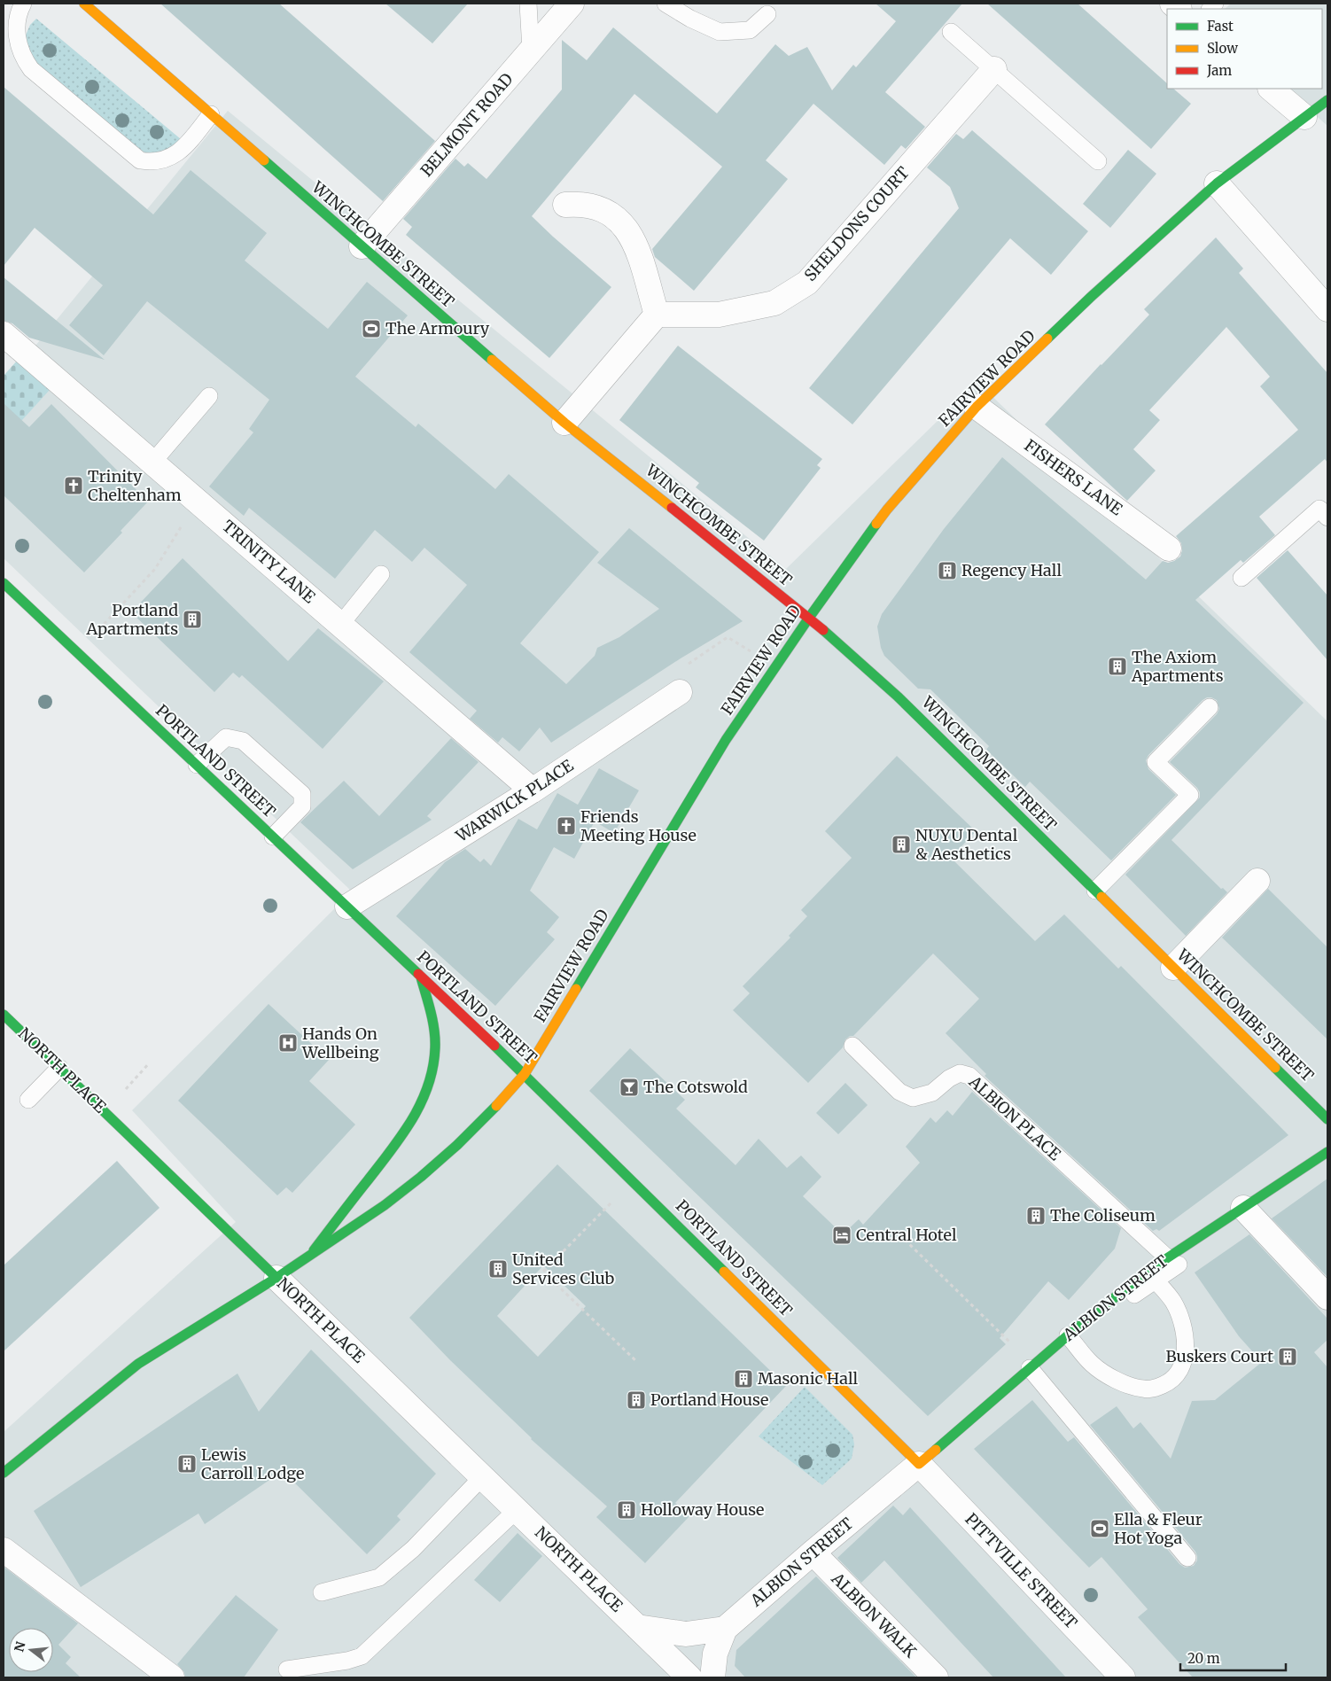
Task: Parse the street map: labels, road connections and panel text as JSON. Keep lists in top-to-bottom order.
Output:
{
  "streets": {
    "main road": [
      "WINCHCOMBE STREET",
      "FAIRVIEW ROAD",
      "PORTLAND STREET",
      "NORTH PLACE",
      "ALBION STREET"
    ],
    "street": [
      "BELMONT ROAD",
      "SHELDONS COURT",
      "FISHERS LANE",
      "TRINITY LANE",
      "WARWICK PLACE",
      "PITTVILLE STREET",
      "ALBION WALK"
    ],
    "lane": ["ALBION PLACE"]
  },
  "crossings": [
    ["BELMONT ROAD", "WINCHCOMBE STREET"],
    ["WINCHCOMBE STREET", "FAIRVIEW ROAD"],
    ["FAIRVIEW ROAD", "FISHERS LANE"],
    ["FAIRVIEW ROAD", "PORTLAND STREET"],
    ["FAIRVIEW ROAD", "NORTH PLACE"],
    ["TRINITY LANE", "WARWICK PLACE"],
    ["PORTLAND STREET", "WARWICK PLACE"],
    ["PORTLAND STREET", "ALBION STREET"],
    ["PORTLAND STREET", "PITTVILLE STREET"],
    ["ALBION PLACE", "ALBION STREET"],
    ["ALBION STREET", "PITTVILLE STREET"],
    ["ALBION STREET", "ALBION WALK"]
  ],
  "places": {
    "sports": ["The Armoury", "Ella & Fleur Hot Yoga"],
    "church": ["Trinity Cheltenham", "Friends Meeting House"],
    "building": [
      "Regency Hall",
      "Portland Apartments",
      "The Axiom Apartments",
      "NUYU Dental & Aesthetics",
      "The Coliseum",
      "United Services Club",
      "Buskers Court",
      "Masonic Hall",
      "Portland House",
      "Lewis Carroll Lodge",
      "Holloway House"
    ],
    "hospital": ["Hands On Wellbeing"],
    "bar": ["The Cotswold"],
    "hotel": ["Central Hotel"]
  },
  "legend": ["Fast", "Slow", "Jam"],
  "scale_bar": "20 m",
  "north": "left"
}
